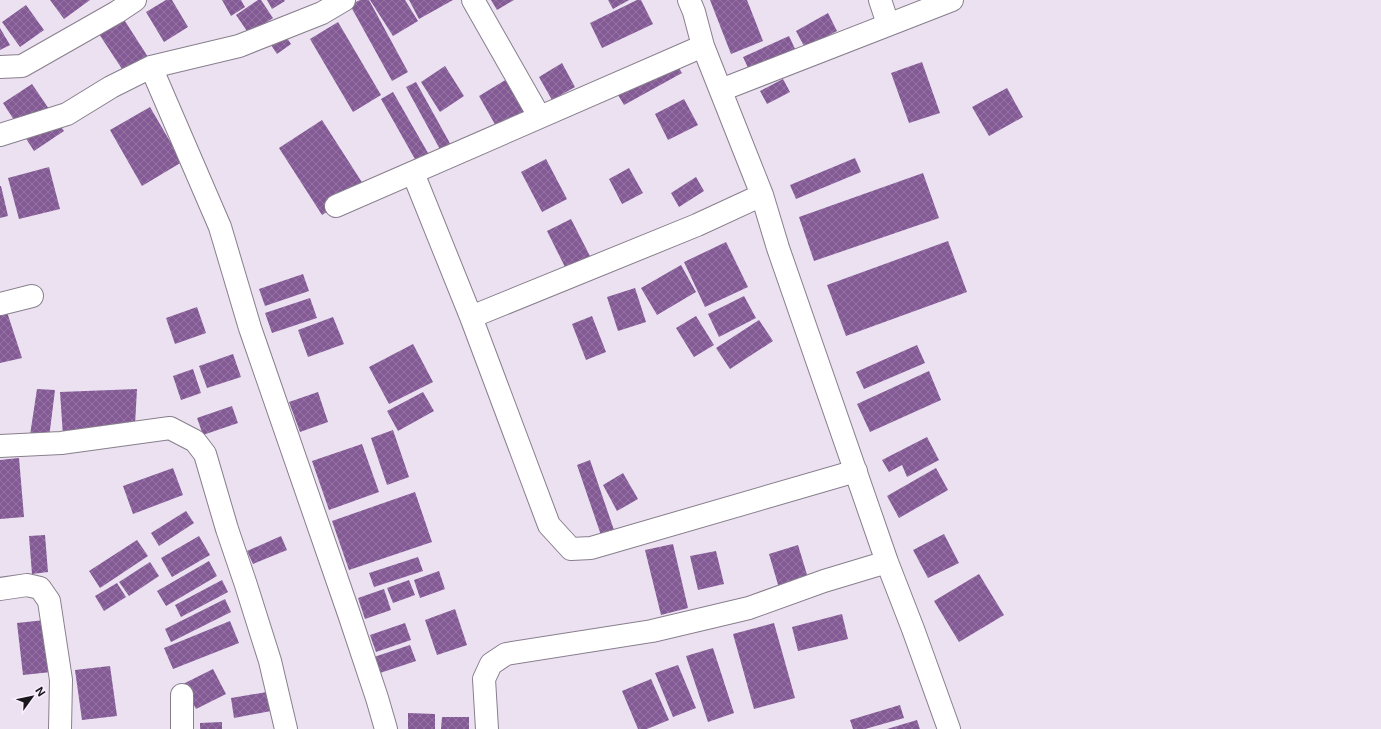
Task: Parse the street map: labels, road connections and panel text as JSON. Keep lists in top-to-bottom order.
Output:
{
  "north": "top right"
}
